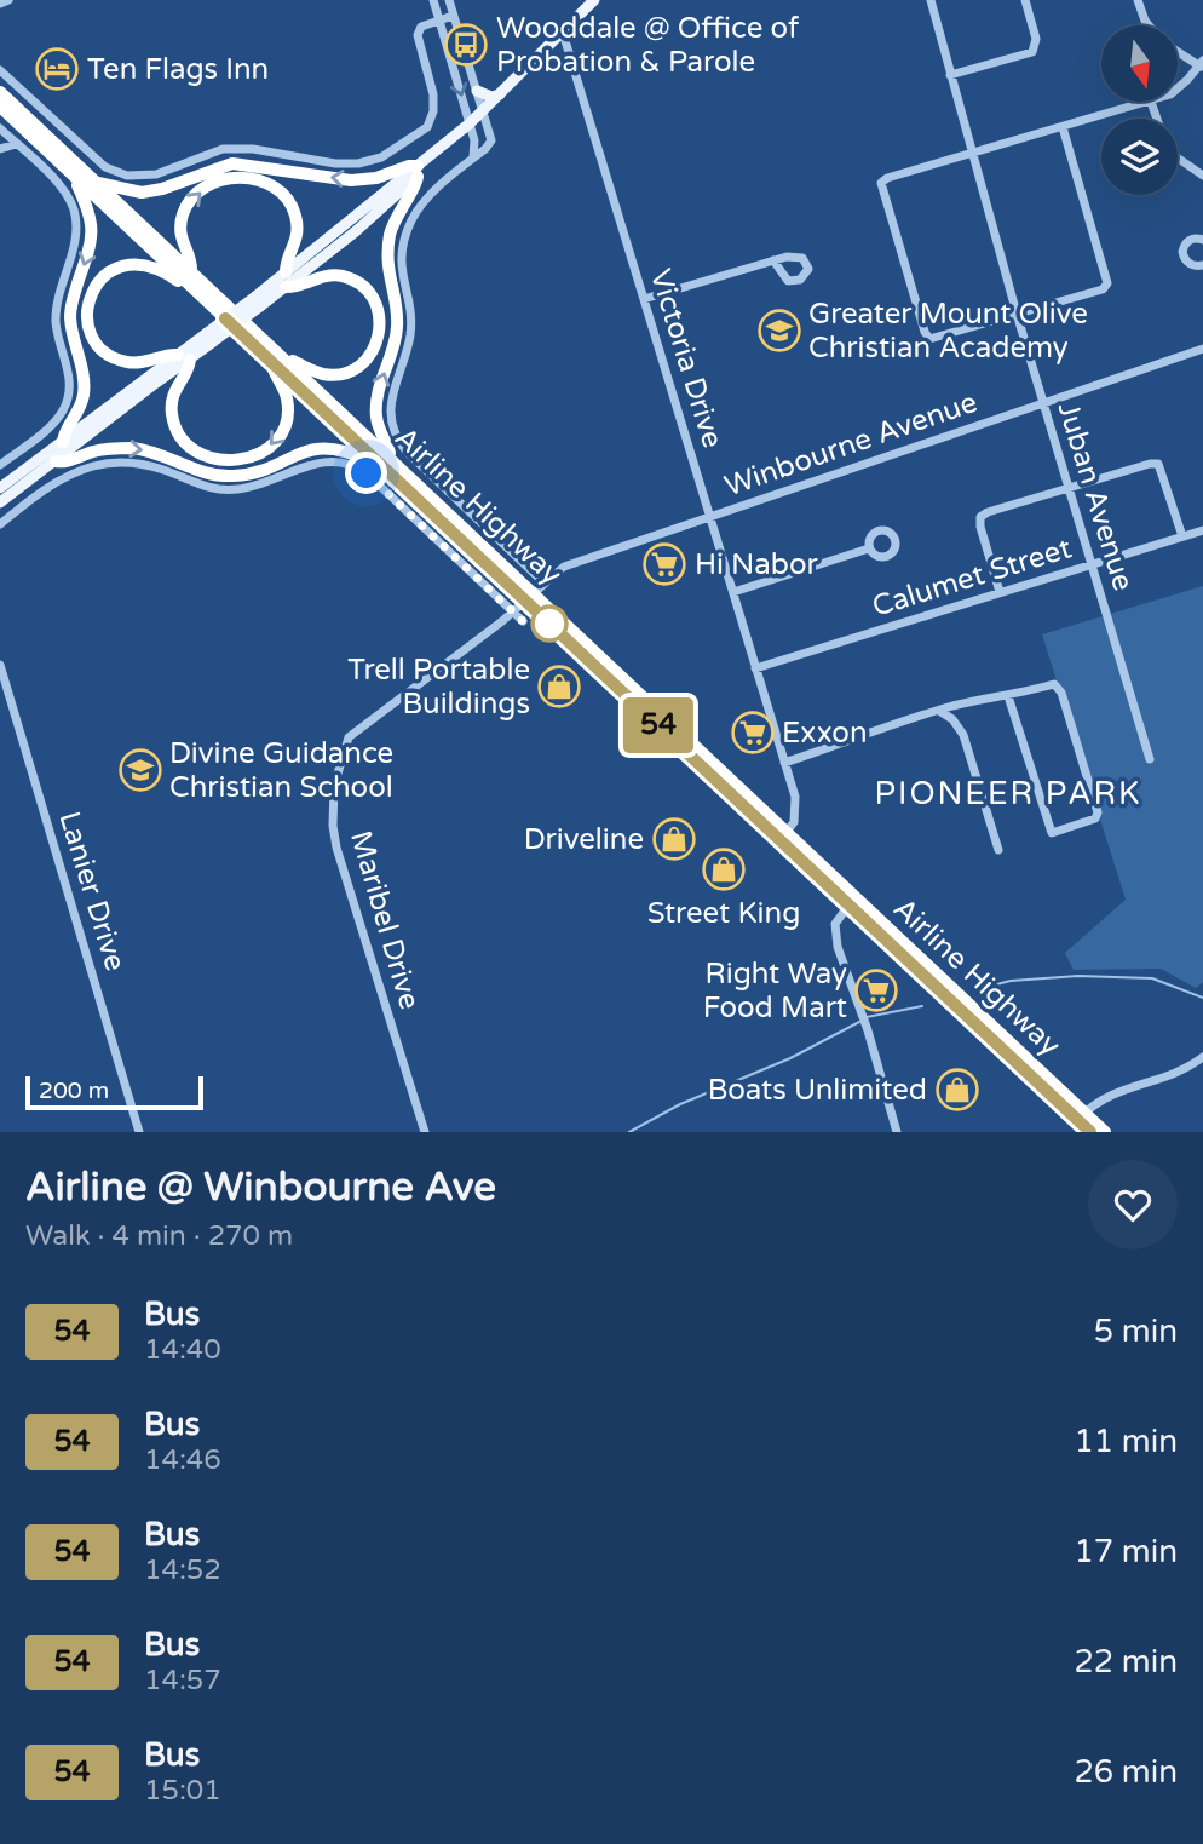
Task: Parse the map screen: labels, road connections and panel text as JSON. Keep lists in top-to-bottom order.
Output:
{
  "streets": {
    "highway": ["Airline Highway"],
    "street": [
      "Victoria Drive",
      "Winbourne Avenue",
      "Juban Avenue",
      "Calumet Street",
      "Lanier Drive",
      "Maribel Drive"
    ]
  },
  "crossings": [
    ["Victoria Drive", "Winbourne Avenue"],
    ["Victoria Drive", "Airline Highway"],
    ["Victoria Drive", "Calumet Street"],
    ["Winbourne Avenue", "Juban Avenue"],
    ["Winbourne Avenue", "Airline Highway"],
    ["Winbourne Avenue", "Maribel Drive"],
    ["Juban Avenue", "Calumet Street"],
    ["Airline Highway", "Maribel Drive"]
  ],
  "districts": ["PIONEER PARK"],
  "places": {
    "bus stop": ["Wooddale @ Office of Probation & Parole"],
    "hotel": ["Ten Flags Inn"],
    "school or university": ["Greater Mount Olive Christian Academy", "Divine Guidance Christian School"],
    "supermarket": ["Hi Nabor", "Exxon", "Right Way Food Mart"],
    "shop": [
      "Trell Portable Buildings",
      "Driveline",
      "Street King",
      "Boats Unlimited"
    ]
  },
  "lines": ["bus line 54"],
  "scale_bar": "200 m",
  "north": "bottom",
  "page": {
    "on_map": "54",
    "scale": "200 m",
    "heading": ["Airline @ Winbourne Ave", "Walk · 4 min · 270 m"],
    "list": [
      {
        "mark": "54",
        "name": "Bus",
        "note": "14:40",
        "value": "5 min"
      },
      {
        "mark": "54",
        "name": "Bus",
        "note": "14:46",
        "value": "11 min"
      },
      {
        "mark": "54",
        "name": "Bus",
        "note": "14:52",
        "value": "17 min"
      },
      {
        "mark": "54",
        "name": "Bus",
        "note": "14:57",
        "value": "22 min"
      },
      {
        "mark": "54",
        "name": "Bus",
        "note": "15:01",
        "value": "26 min"
      }
    ]
  }
}
